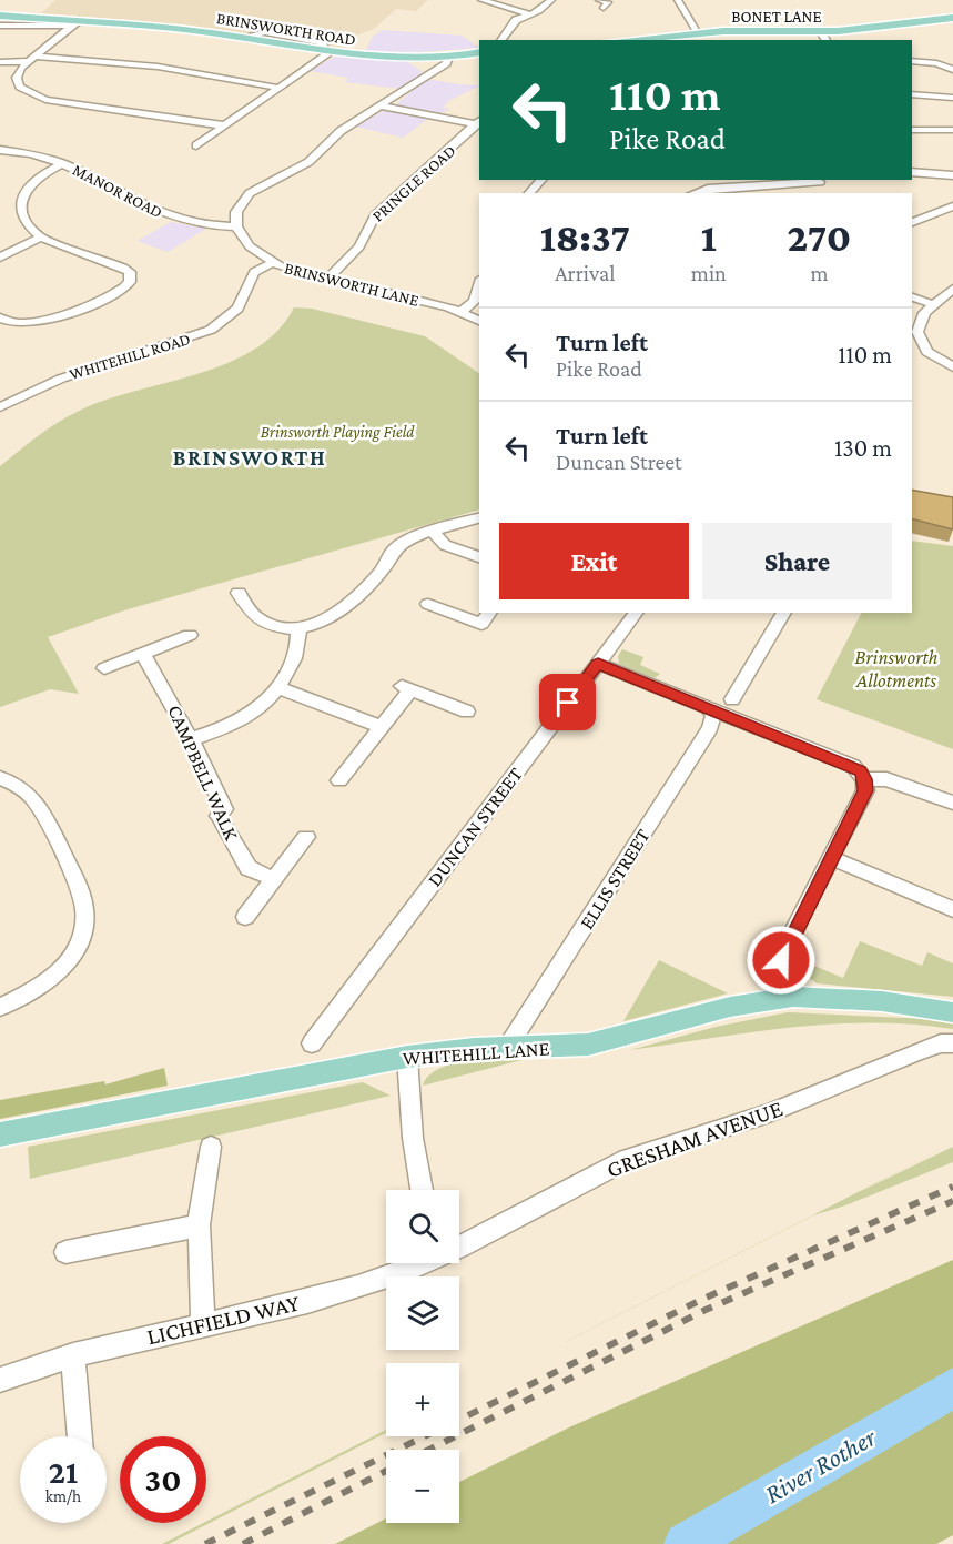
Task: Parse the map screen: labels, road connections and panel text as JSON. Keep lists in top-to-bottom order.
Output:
{
  "streets": {
    "main road": ["BONET LANE", "BRINSWORTH ROAD", "WHITEHILL LANE"],
    "street": [
      "PRINGLE ROAD",
      "MANOR ROAD",
      "BRINSWORTH LANE",
      "WHITEHILL ROAD",
      "CAMPBELL WALK",
      "DUNCAN STREET",
      "ELLIS STREET",
      "GRESHAM AVENUE",
      "LICHFIELD WAY"
    ]
  },
  "crossings": [
    ["PRINGLE ROAD", "BRINSWORTH LANE"],
    ["MANOR ROAD", "BRINSWORTH LANE"],
    ["BRINSWORTH LANE", "WHITEHILL ROAD"],
    ["ELLIS STREET", "WHITEHILL LANE"]
  ],
  "districts": ["BRINSWORTH"],
  "water": ["River Rother"],
  "parks": ["Brinsworth Playing Field", "Brinsworth Allotments"],
  "page": {
    "turn": ["110 m", "Pike Road"],
    "eta": [
      "18:37",
      "Arrival",
      "1",
      "min",
      "270",
      "m"
    ],
    "list": [
      {
        "name": "Turn left",
        "note": "Pike Road",
        "value": "110 m"
      },
      {
        "name": "Turn left",
        "note": "Duncan Street",
        "value": "130 m"
      }
    ],
    "buttons": ["Exit", "Share"],
    "map_buttons": ["+", "−"],
    "speed": "21 km/h",
    "limit": "30"
  }
}
